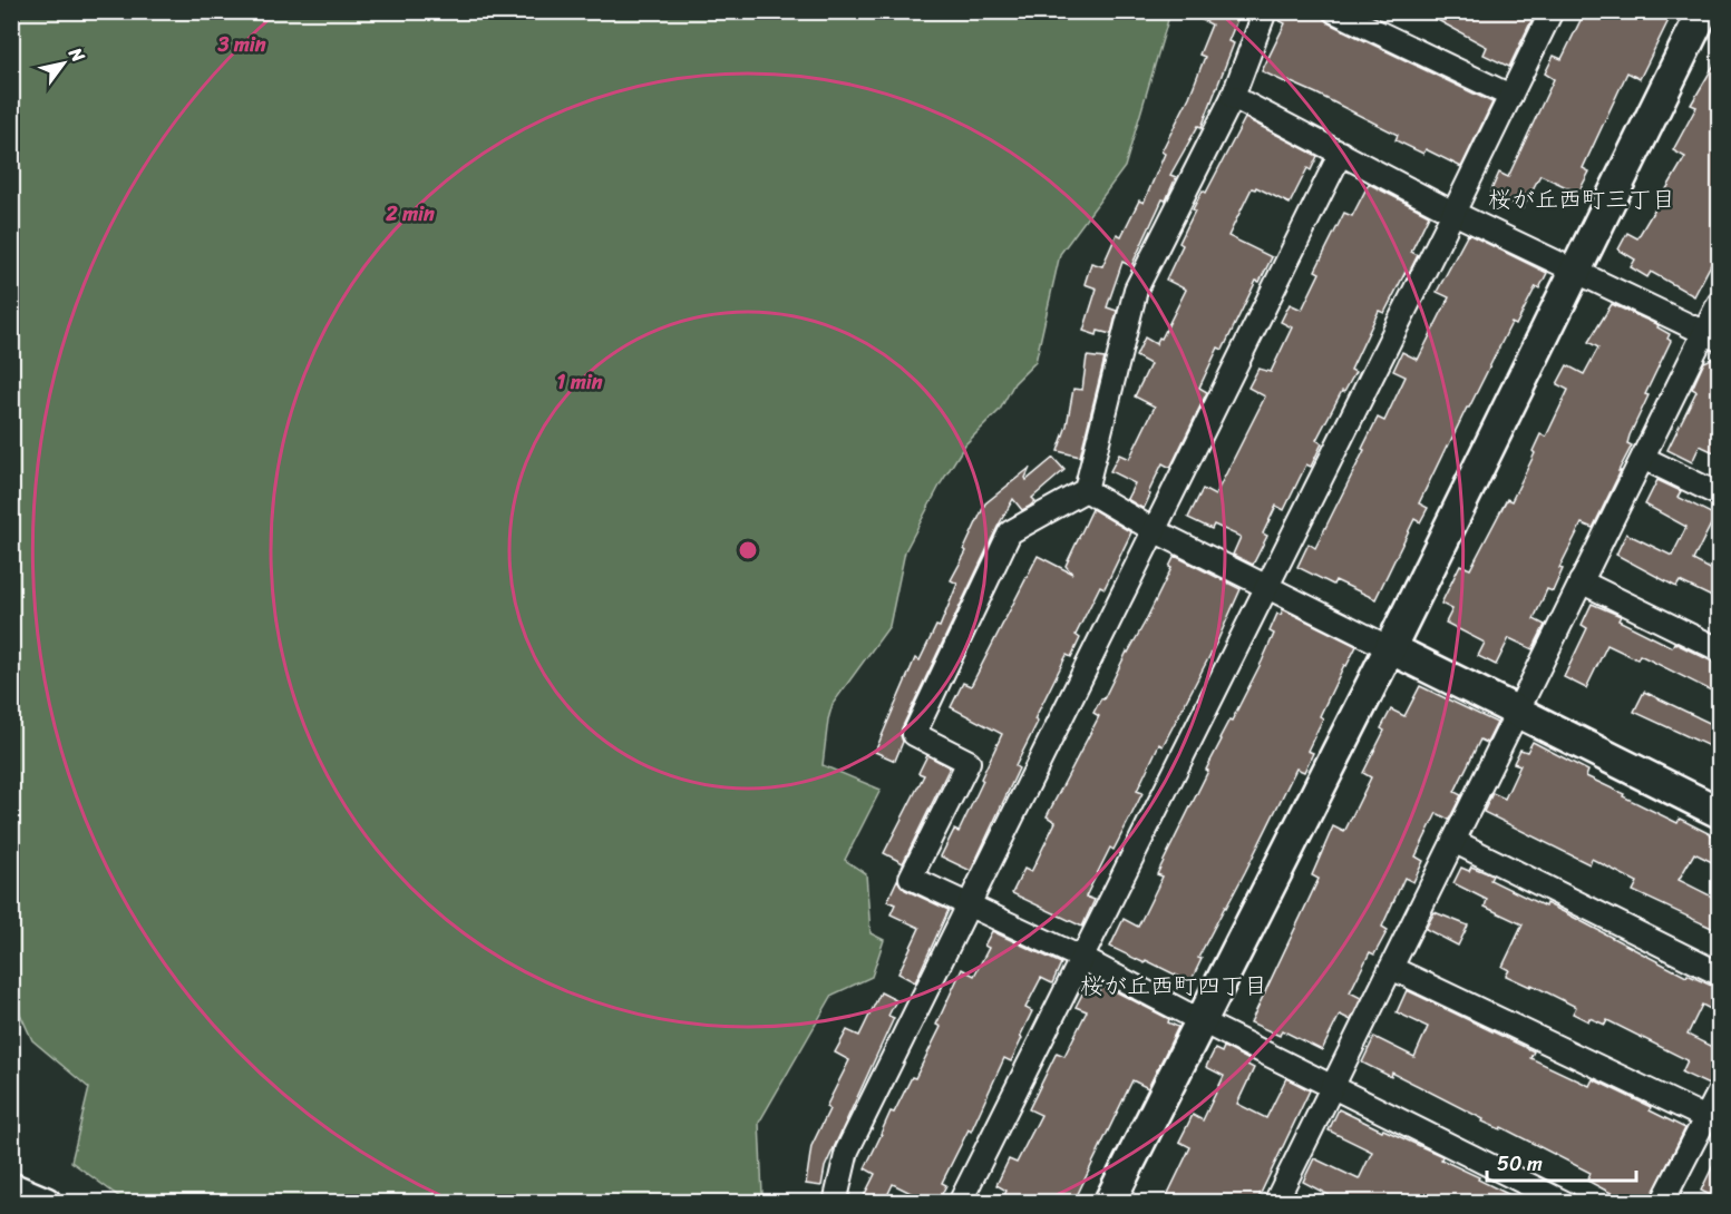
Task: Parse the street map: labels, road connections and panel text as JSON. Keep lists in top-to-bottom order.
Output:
{
  "districts": ["桜が丘西町三丁目", "桜が丘西町四丁目"],
  "scale_bar": "50 m",
  "north": "top right",
  "rings": ["3 min", "2 min", "1 min"]
}
